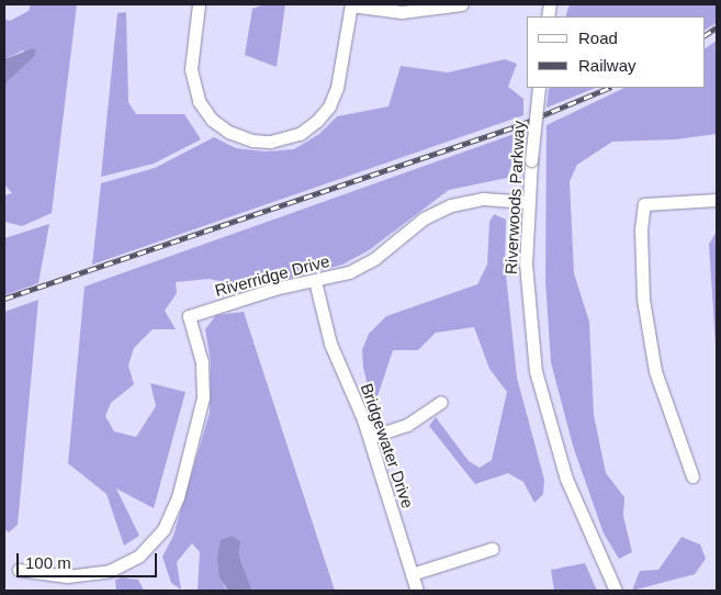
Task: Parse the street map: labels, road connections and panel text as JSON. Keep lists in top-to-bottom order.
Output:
{
  "streets": {
    "street": ["Riverwoods Parkway", "Riverridge Drive", "Bridgewater Drive"]
  },
  "crossings": [
    ["Riverwoods Parkway", "Riverridge Drive"],
    ["Riverridge Drive", "Bridgewater Drive"]
  ],
  "legend": ["Road", "Railway"],
  "scale_bar": "100 m"
}
